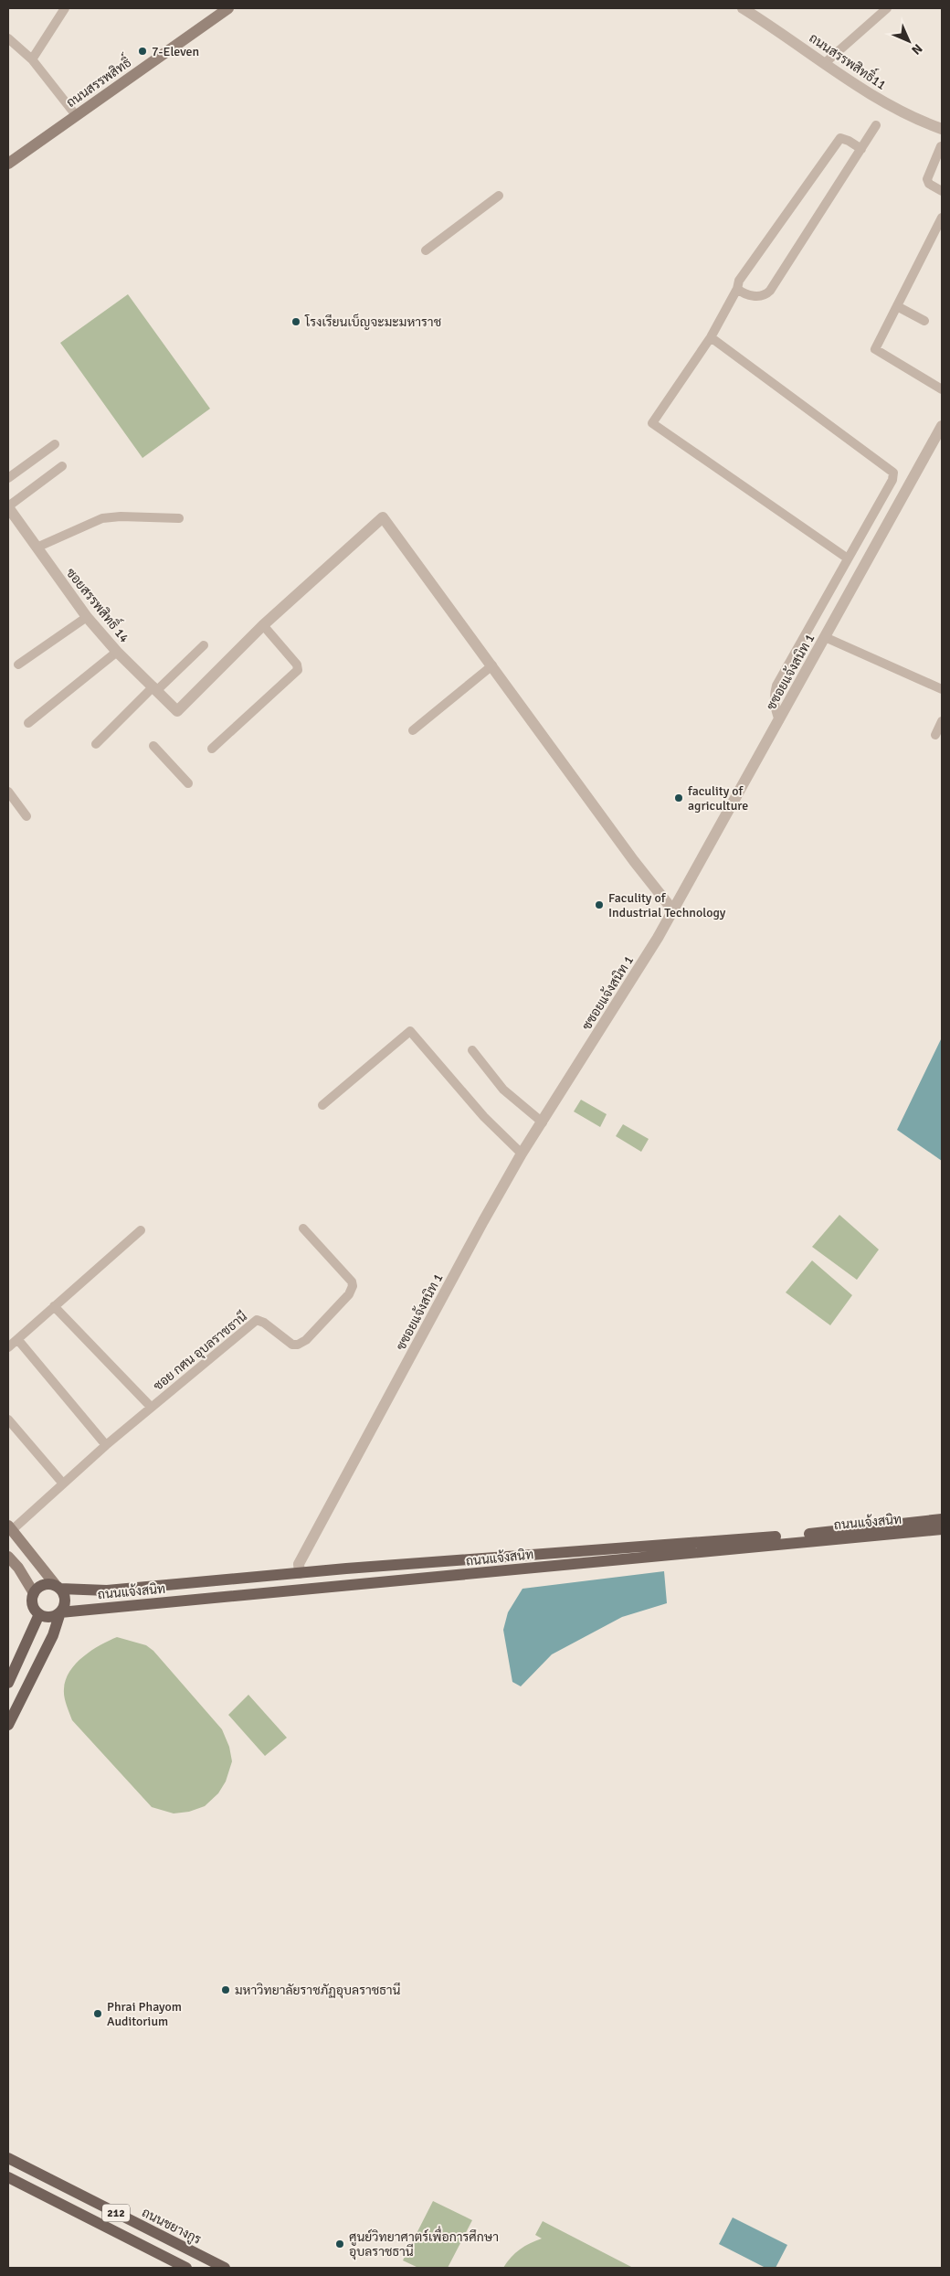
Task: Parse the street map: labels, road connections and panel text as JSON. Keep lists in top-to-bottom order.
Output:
{
  "streets": {
    "main road": [
      "ถนนสรรพสิทธิ์",
      "ถนนแจ้งสนิท",
      "212",
      "ถนนชยางกูร"
    ],
    "street": [
      "ถนนสรรพสิทธิ์11",
      "ซอยสรรพสิทธิ์ 14",
      "ซซอยแจ้งสนิท 1",
      "ซอย กศน อุบลราชธานี"
    ]
  },
  "crossings": [
    ["ซซอยแจ้งสนิท 1", "ถนนแจ้งสนิท"]
  ],
  "places": [
    "7-Eleven",
    "โรงเรียนเบ็ญจะมะมหาราช",
    "faculity of agriculture",
    "Faculity of Industrial Technology",
    "มหาวิทยาลัยราชภัฏอุบลราชธานี",
    "Phrai Phayom Auditorium",
    "ศูนย์วิทยาศาตร์เพื่อการศึกษา อุบลราชธานี"
  ],
  "north": "bottom right"
}
